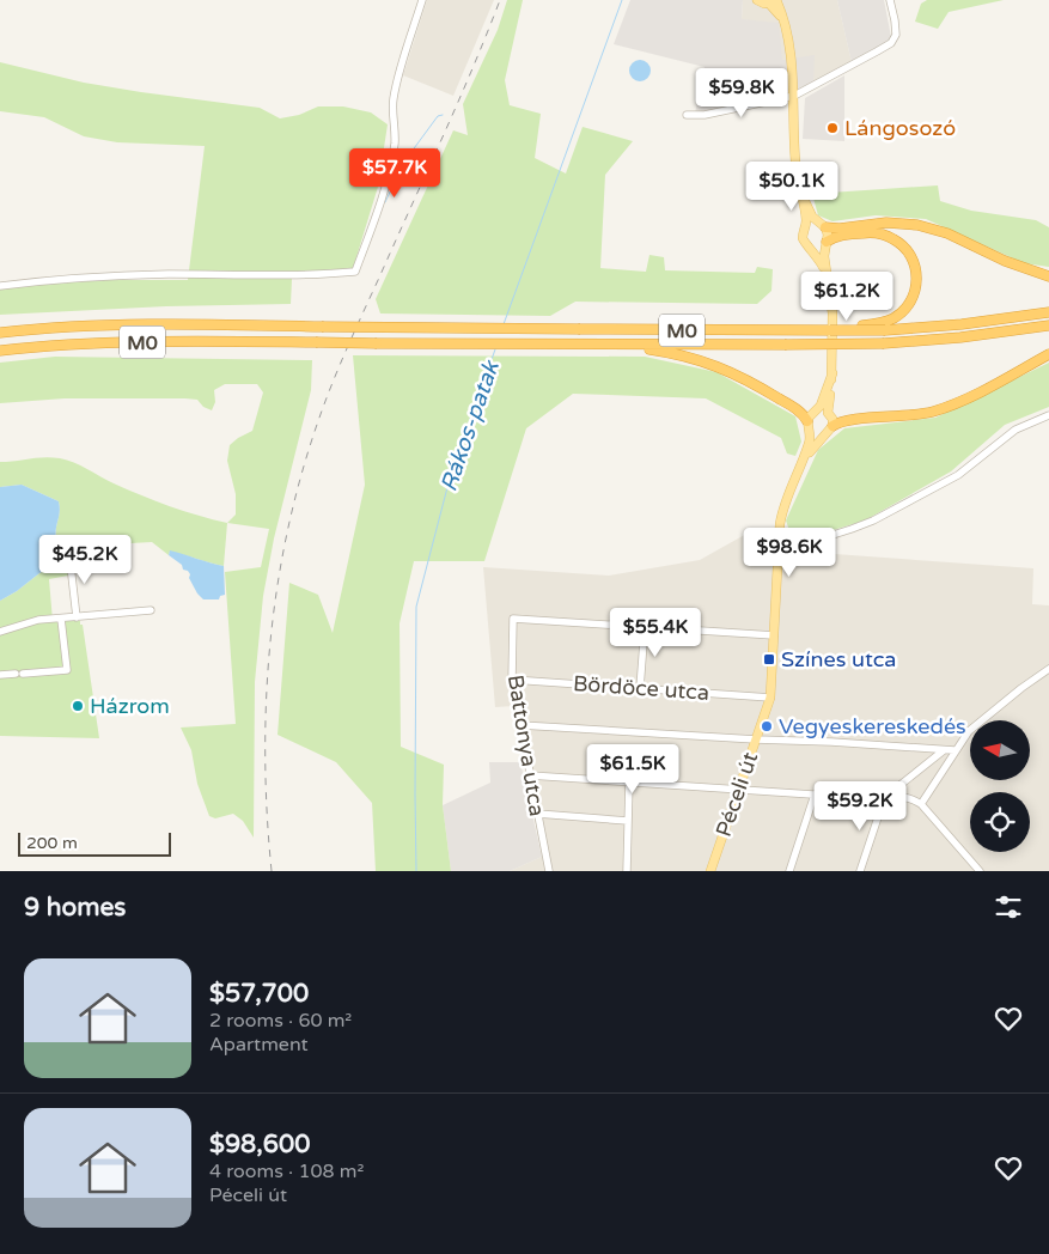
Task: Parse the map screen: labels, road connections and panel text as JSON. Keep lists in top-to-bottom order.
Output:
{
  "streets": {
    "highway": ["M0"],
    "main road": ["Péceli út"],
    "street": ["Bördöce utca", "Battonya utca"]
  },
  "crossings": [
    ["Bördöce utca", "Battonya utca"],
    ["Bördöce utca", "Péceli út"]
  ],
  "water": ["Rákos-patak"],
  "places": {
    "other": ["Lángosozó", "Házrom", "Vegyeskereskedés"],
    "transit": ["Színes utca"]
  },
  "scale_bar": "200 m",
  "north": "left",
  "page": {
    "price": [
      "$59.8K",
      "$57.7K",
      "$50.1K",
      "$61.2K",
      "$98.6K",
      "$45.2K",
      "$55.4K",
      "$61.5K",
      "$59.2K"
    ],
    "scale": "200 m",
    "heading": "9 homes",
    "list": [
      {
        "name": "$57,700",
        "note": "2 rooms · 60 m² · Apartment"
      },
      {
        "name": "$98,600",
        "note": "4 rooms · 108 m² · Péceli út"
      }
    ]
  }
}
